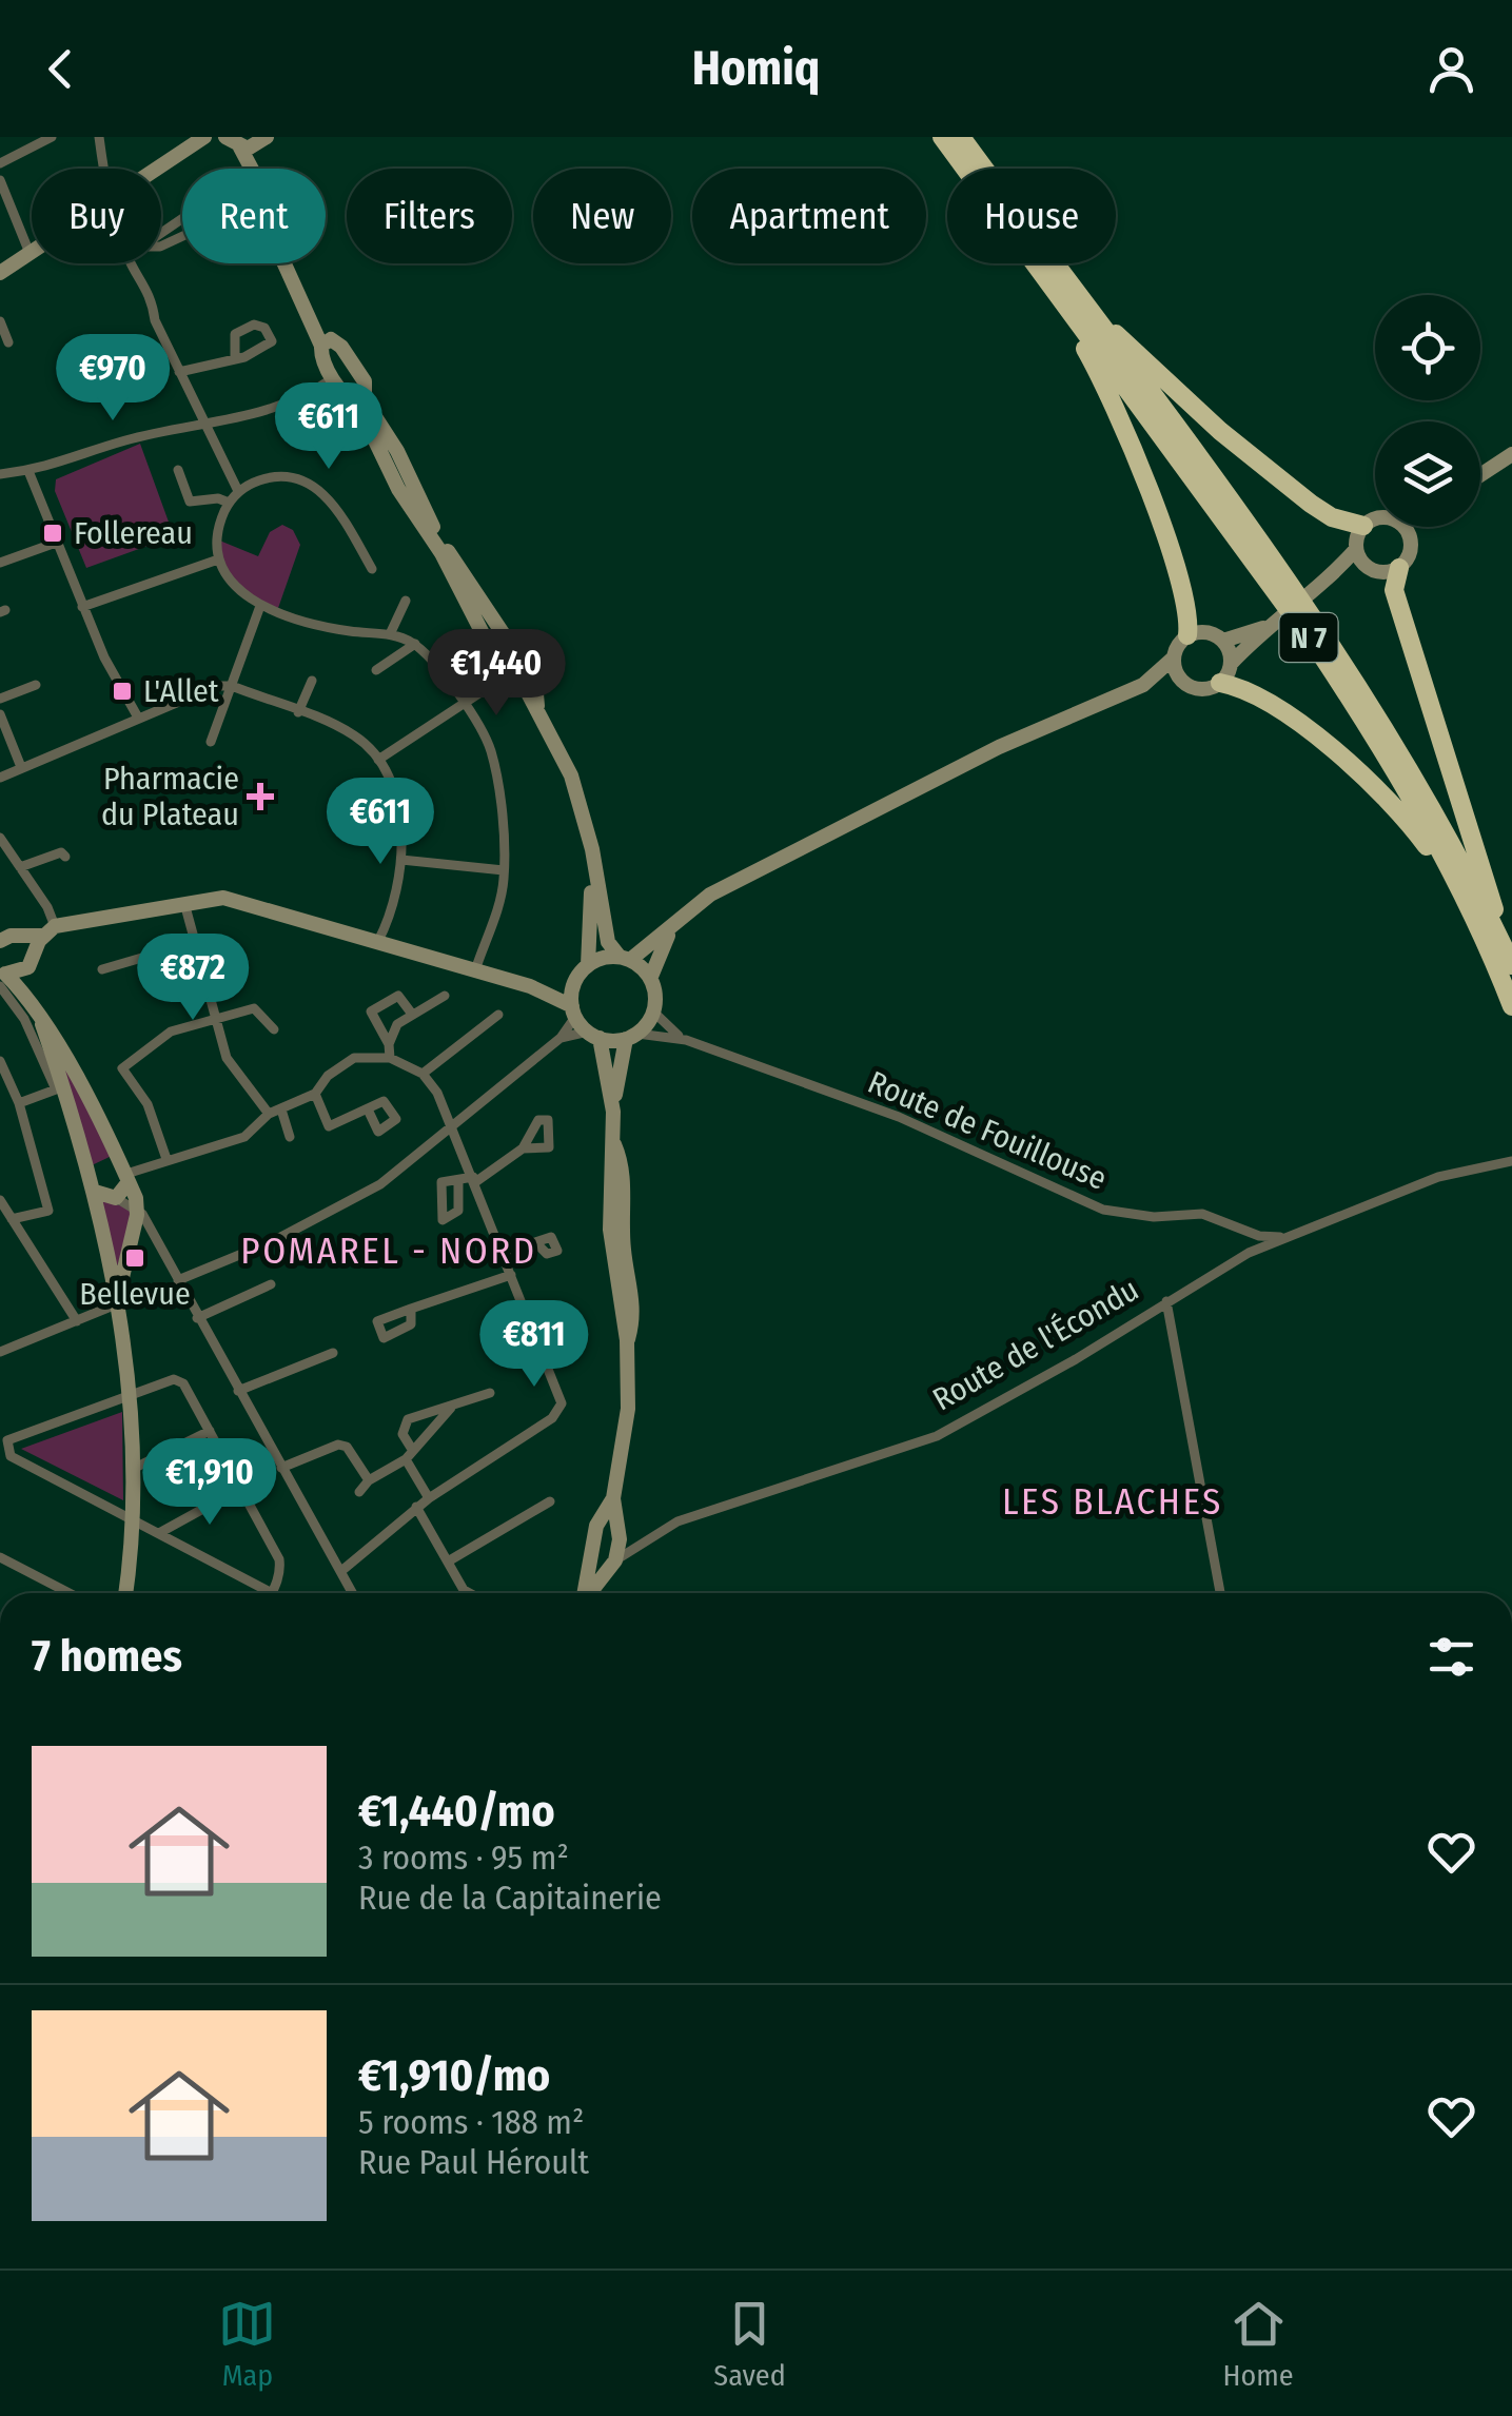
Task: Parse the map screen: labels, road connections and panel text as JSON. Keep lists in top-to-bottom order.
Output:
{
  "streets": {
    "highway": ["N 7"],
    "street": ["Route de Fouillouse", "Route de l'Écondu"]
  },
  "crossings": [
    ["Route de Fouillouse", "Route de l'Écondu"]
  ],
  "districts": ["POMAREL - NORD", "LES BLACHES"],
  "places": {
    "transit": ["Follereau", "L'Allet", "Bellevue"],
    "health": ["Pharmacie du Plateau"]
  },
  "page": {
    "header": "Homiq",
    "chip": [
      "Buy",
      "Rent",
      "Filters",
      "New",
      "Apartment",
      "House"
    ],
    "price": [
      "€970",
      "€611",
      "€1,440",
      "€611",
      "€872",
      "€811",
      "€1,910"
    ],
    "heading": "7 homes",
    "list": [
      {
        "name": "€1,440/mo",
        "note": "3 rooms · 95 m² · Rue de la Capitainerie"
      },
      {
        "name": "€1,910/mo",
        "note": "5 rooms · 188 m² · Rue Paul Héroult"
      }
    ],
    "tabs": ["Map", "Saved", "Home"]
  }
}
